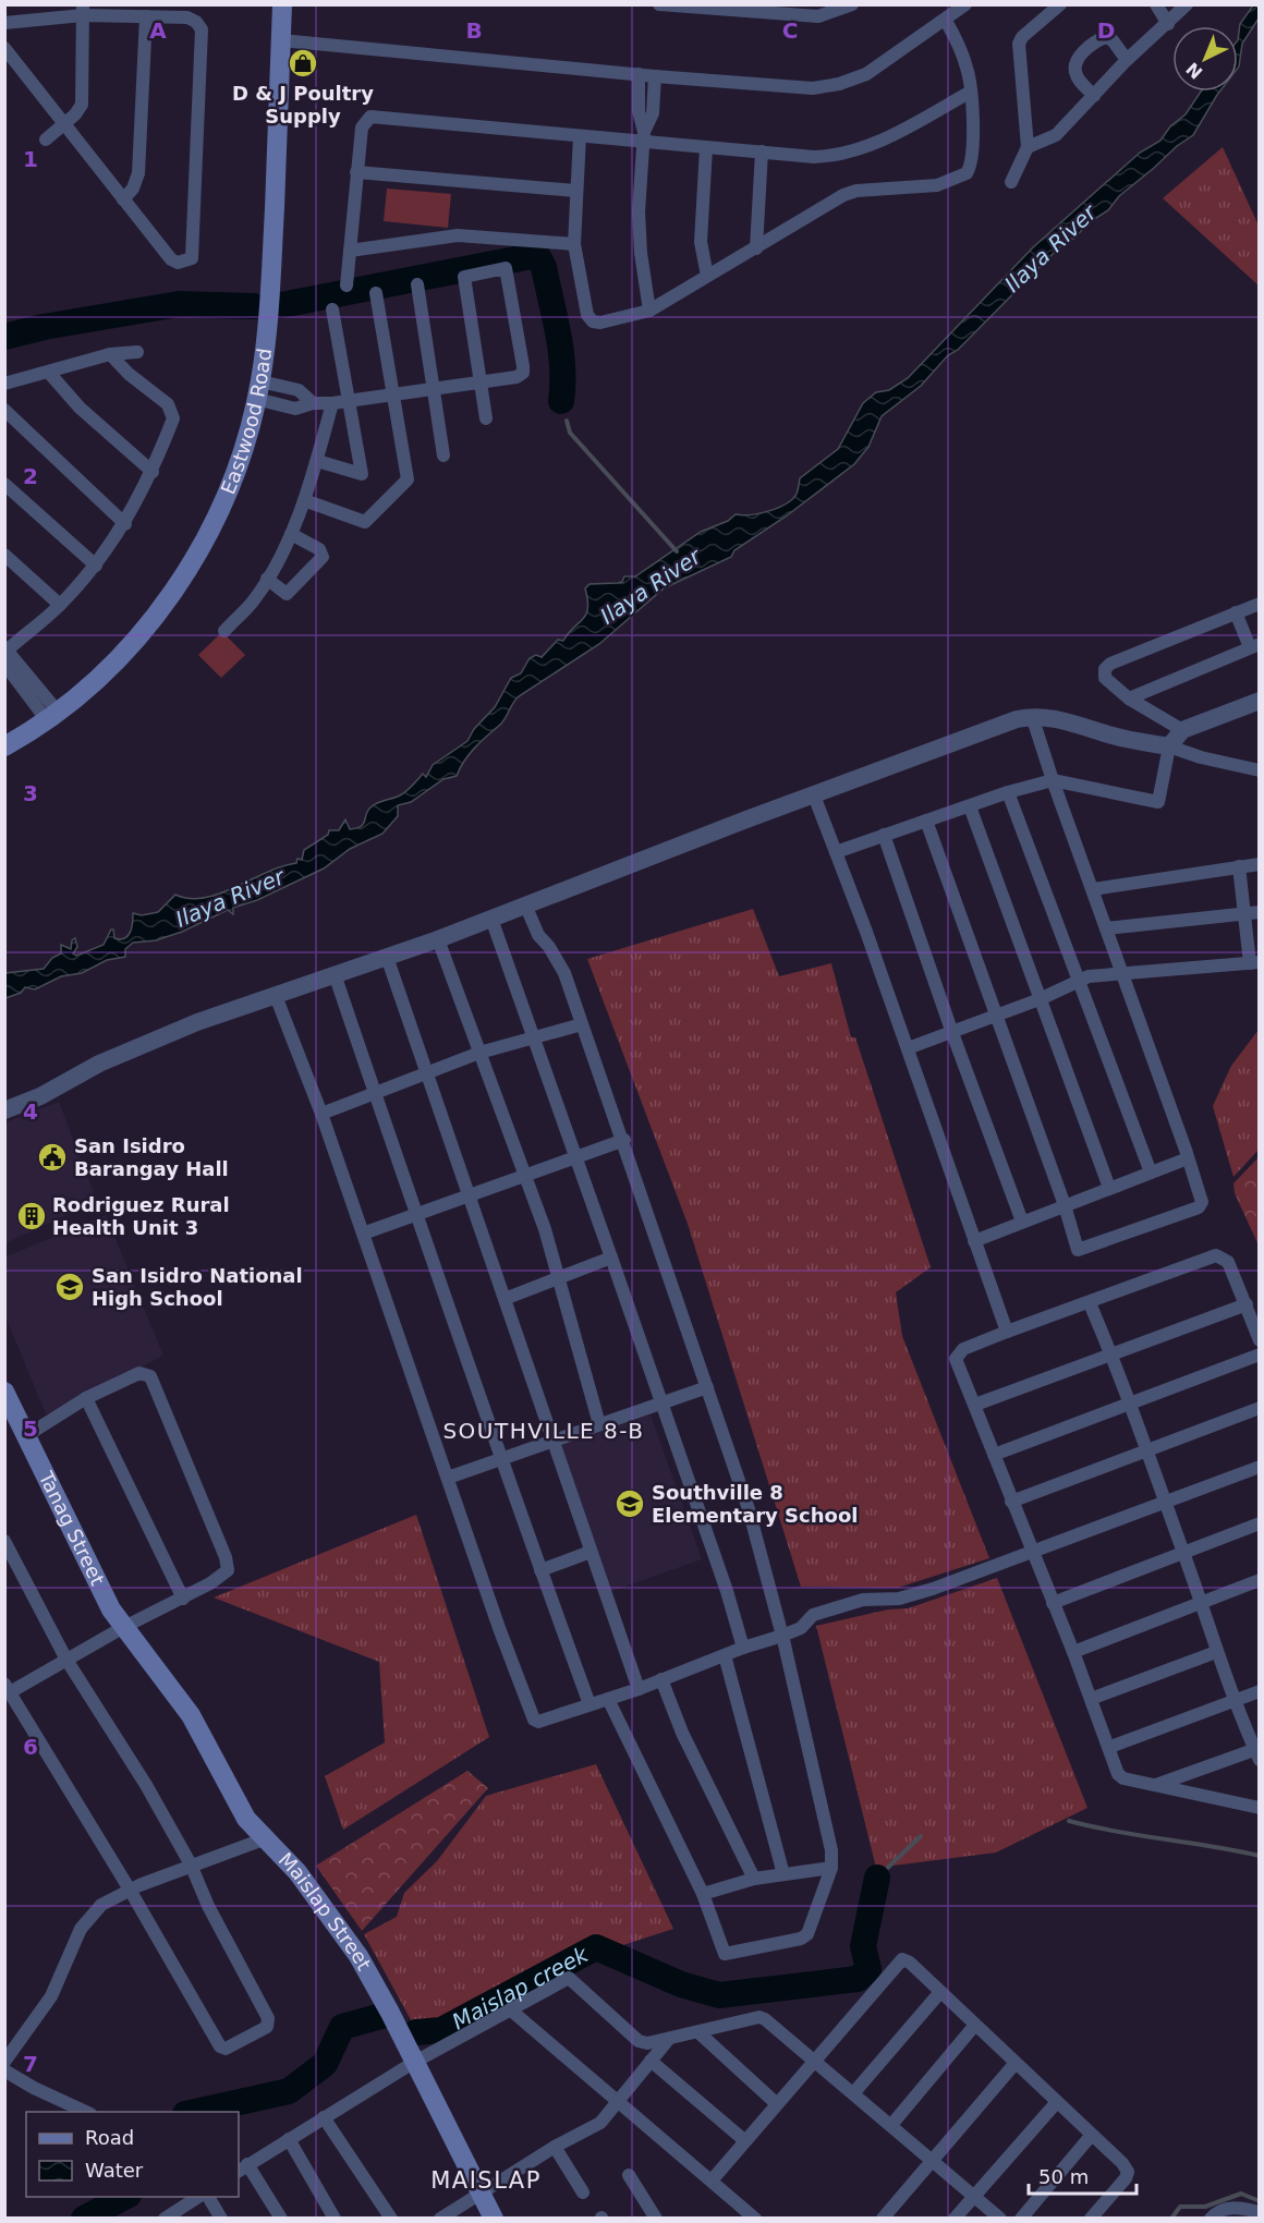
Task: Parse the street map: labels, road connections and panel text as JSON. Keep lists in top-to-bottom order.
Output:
{
  "streets": {
    "main road": ["Eastwood Road", "Tanag Street", "Maislap Street"]
  },
  "crossings": [
    ["Tanag Street", "Maislap Street"]
  ],
  "districts": ["SOUTHVILLE 8-B", "MAISLAP"],
  "water": ["Ilaya River", "Maislap creek"],
  "places": {
    "shop": ["D & J Poultry Supply"],
    "public building": ["San Isidro Barangay Hall"],
    "building": ["Rodriguez Rural Health Unit 3"],
    "school or university": ["San Isidro National High School", "Southville 8 Elementary School"]
  },
  "legend": ["Road", "Water"],
  "scale_bar": "50 m",
  "north": "bottom left",
  "grid": {
    "columns": [
      "A",
      "B",
      "C",
      "D"
    ],
    "rows": [
      "1",
      "2",
      "3",
      "4",
      "5",
      "6",
      "7"
    ]
  }
}
